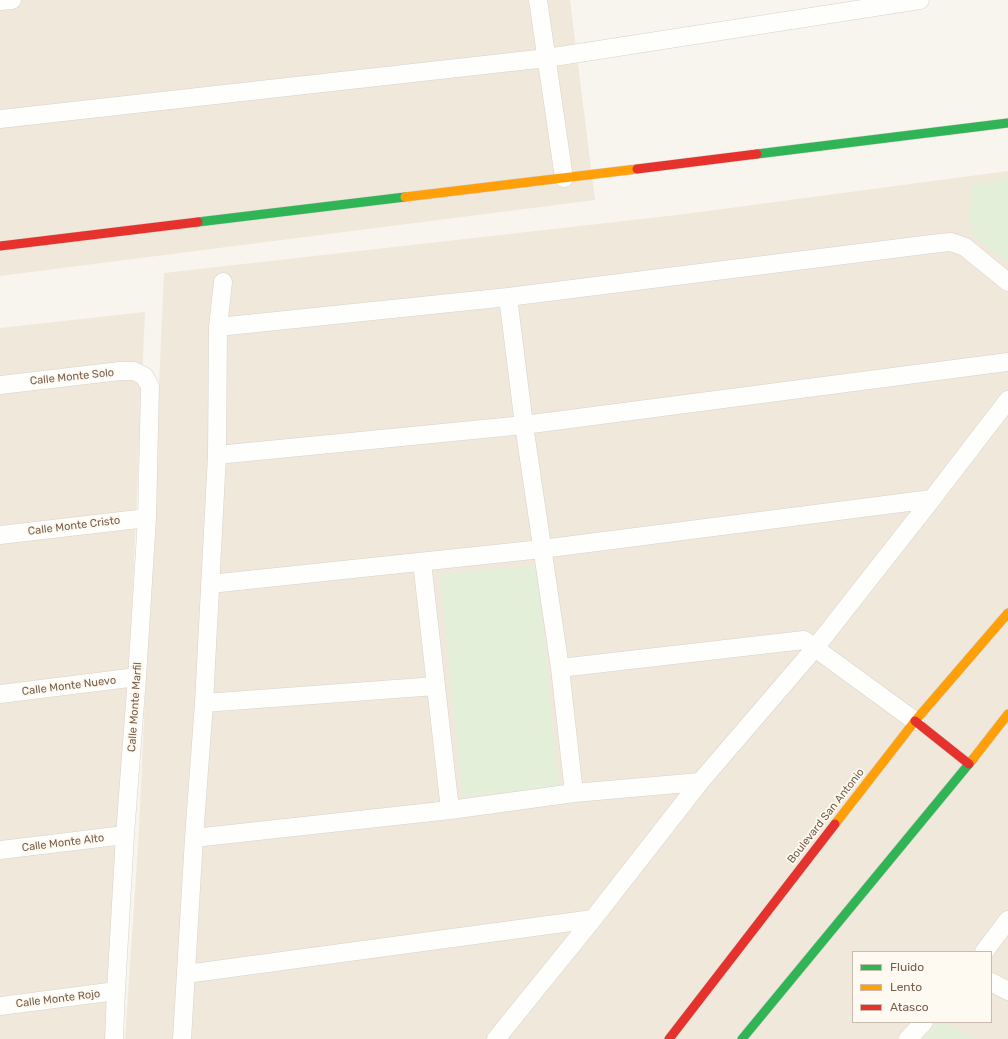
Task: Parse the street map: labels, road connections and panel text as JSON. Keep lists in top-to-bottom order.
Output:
{
  "streets": {
    "street": [
      "Calle Monte Solo",
      "Calle Monte Cristo",
      "Calle Monte Nuevo",
      "Calle Monte Marfil",
      "Boulevard San Antonio",
      "Calle Monte Alto",
      "Calle Monte Rojo"
    ]
  },
  "crossings": [
    ["Calle Monte Solo", "Calle Monte Marfil"],
    ["Calle Monte Cristo", "Calle Monte Marfil"],
    ["Calle Monte Nuevo", "Calle Monte Marfil"],
    ["Calle Monte Marfil", "Calle Monte Alto"],
    ["Calle Monte Marfil", "Calle Monte Rojo"]
  ],
  "legend": ["Fluido", "Lento", "Atasco"]
}
